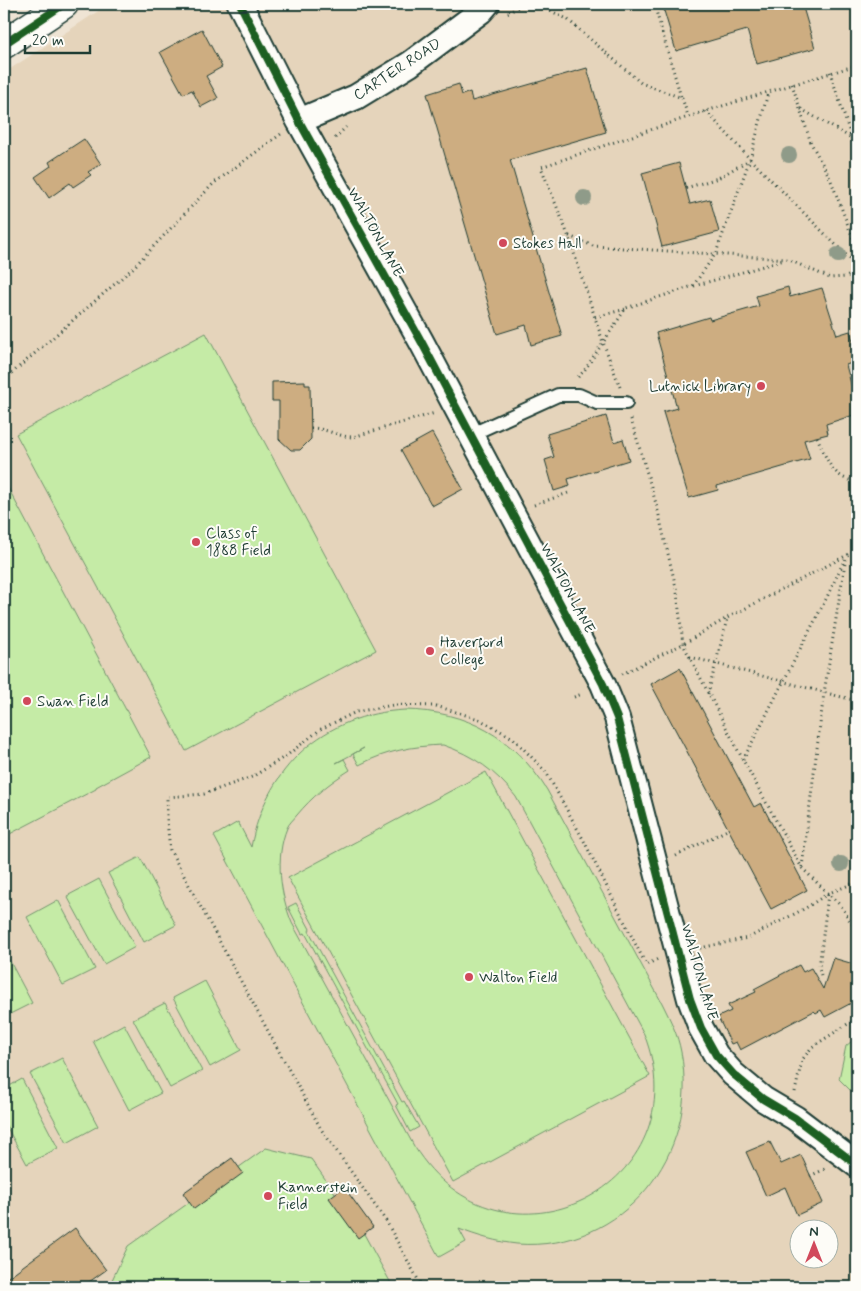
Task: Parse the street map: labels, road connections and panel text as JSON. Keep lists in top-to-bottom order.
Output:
{
  "streets": {
    "street": ["CARTER ROAD", "WALTON LANE"]
  },
  "crossings": [
    ["CARTER ROAD", "WALTON LANE"]
  ],
  "places": [
    "Stokes Hall",
    "Lutnick Library",
    "Class of 1888 Field",
    "Haverford College",
    "Swan Field",
    "Walton Field",
    "Kannerstein Field"
  ],
  "scale_bar": "20 m",
  "north": "top"
}
